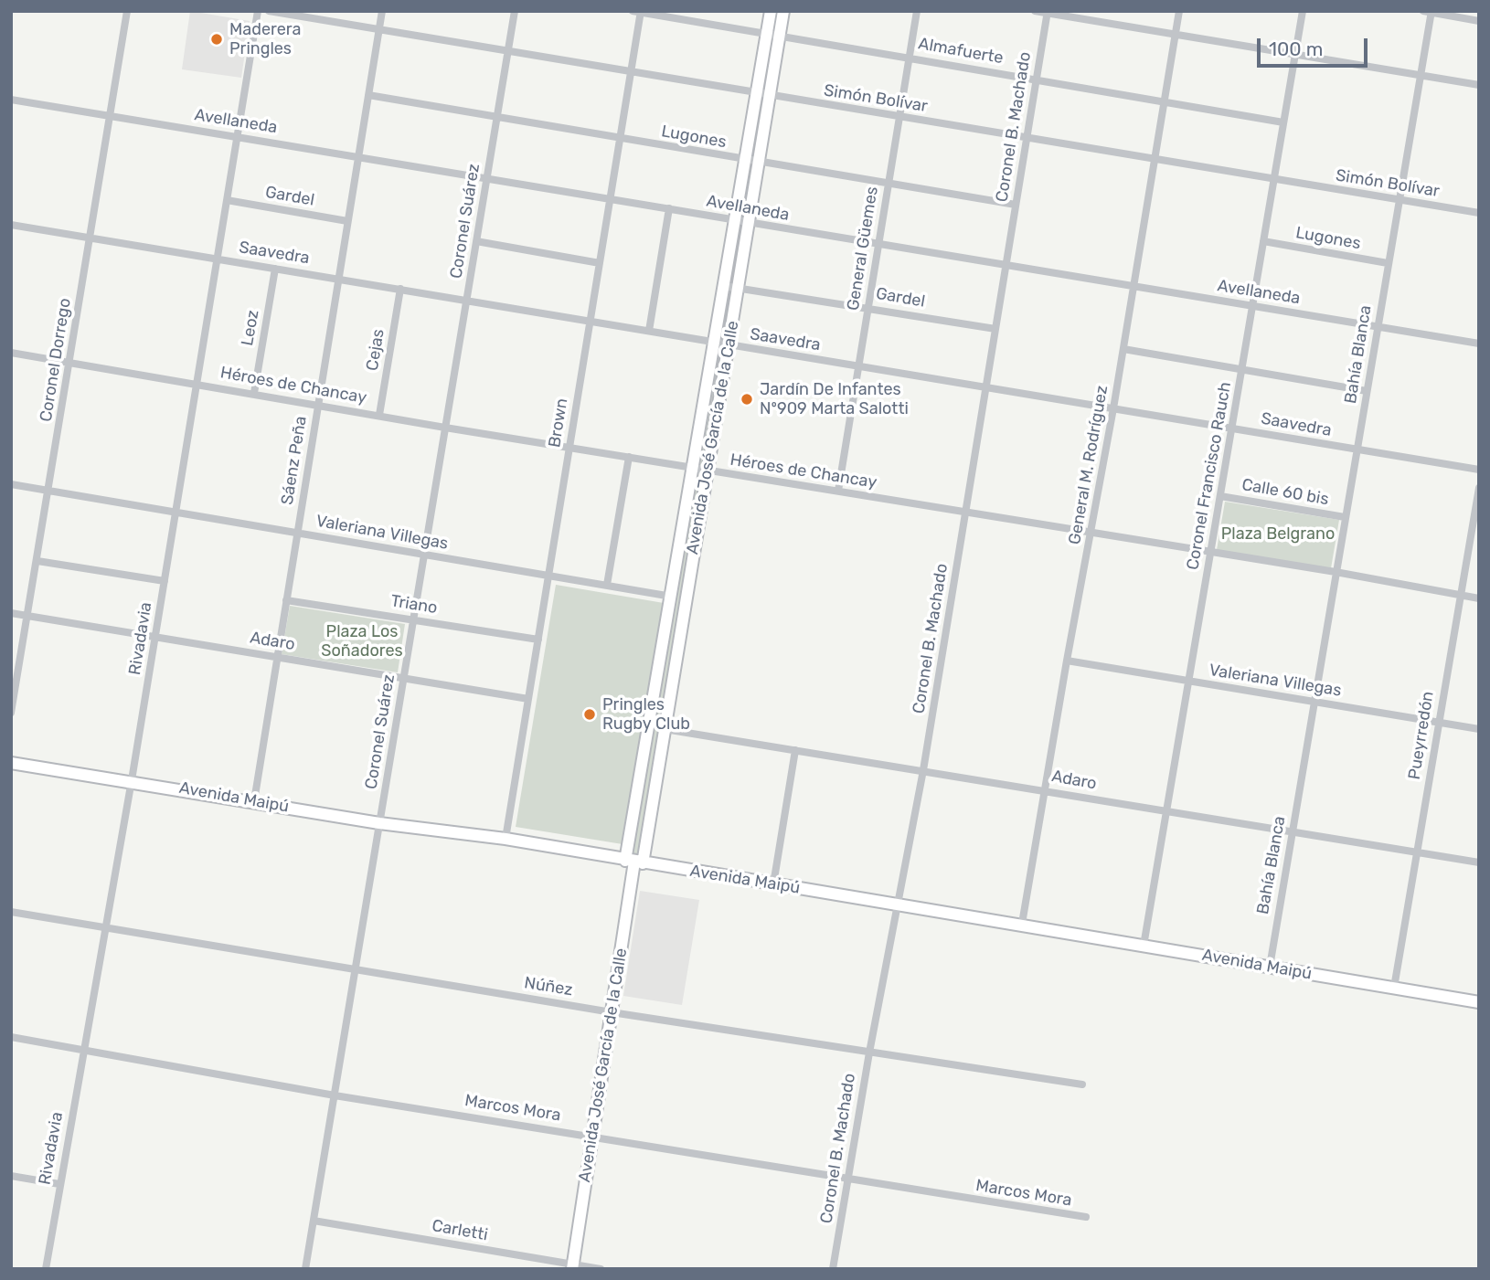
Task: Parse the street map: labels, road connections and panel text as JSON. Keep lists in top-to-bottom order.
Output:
{
  "streets": {
    "main road": ["Avenida José García de la Calle", "Avenida Maipú"],
    "street": [
      "Almafuerte",
      "Simón Bolívar",
      "Avellaneda",
      "Coronel B. Machado",
      "Lugones",
      "Gardel",
      "Coronel Suárez",
      "General Güemes",
      "Saavedra",
      "Leoz",
      "Cejas",
      "Bahía Blanca",
      "Coronel Dorrego",
      "Héroes de Chancay",
      "Brown",
      "Sáenz Peña",
      "General M. Rodríguez",
      "Coronel Francisco Rauch",
      "Calle 60 bis",
      "Valeriana Villegas",
      "Triano",
      "Rivadavia",
      "Adaro",
      "Pueyrredón",
      "Núñez",
      "Marcos Mora",
      "Carletti"
    ]
  },
  "crossings": [
    ["Almafuerte", "Coronel B. Machado"],
    ["Almafuerte", "General Güemes"],
    ["Almafuerte", "Brown"],
    ["Almafuerte", "Avenida José García de la Calle"],
    ["Almafuerte", "General M. Rodríguez"],
    ["Almafuerte", "Coronel Francisco Rauch"],
    ["Simón Bolívar", "Coronel B. Machado"],
    ["Simón Bolívar", "Coronel Suárez"],
    ["Simón Bolívar", "General Güemes"],
    ["Simón Bolívar", "Bahía Blanca"],
    ["Simón Bolívar", "Brown"],
    ["Simón Bolívar", "Avenida José García de la Calle"],
    ["Simón Bolívar", "Sáenz Peña"],
    ["Simón Bolívar", "General M. Rodríguez"],
    ["Simón Bolívar", "Coronel Francisco Rauch"],
    ["Avellaneda", "Coronel B. Machado"],
    ["Avellaneda", "Coronel Suárez"],
    ["Avellaneda", "General Güemes"],
    ["Avellaneda", "Bahía Blanca"],
    ["Avellaneda", "Coronel Dorrego"],
    ["Avellaneda", "Brown"],
    ["Avellaneda", "Avenida José García de la Calle"],
    ["Avellaneda", "Sáenz Peña"],
    ["Avellaneda", "General M. Rodríguez"],
    ["Avellaneda", "Coronel Francisco Rauch"],
    ["Avellaneda", "Rivadavia"],
    ["Coronel B. Machado", "Lugones"],
    ["Coronel B. Machado", "Gardel"],
    ["Coronel B. Machado", "Saavedra"],
    ["Coronel B. Machado", "Héroes de Chancay"],
    ["Coronel B. Machado", "Adaro"],
    ["Coronel B. Machado", "Avenida Maipú"],
    ["Coronel B. Machado", "Núñez"],
    ["Coronel B. Machado", "Marcos Mora"],
    ["Lugones", "Coronel Suárez"],
    ["Lugones", "General Güemes"],
    ["Lugones", "Bahía Blanca"],
    ["Lugones", "Brown"],
    ["Lugones", "Avenida José García de la Calle"],
    ["Lugones", "Sáenz Peña"],
    ["Lugones", "Coronel Francisco Rauch"],
    ["Gardel", "General Güemes"],
    ["Gardel", "Avenida José García de la Calle"],
    ["Gardel", "Sáenz Peña"],
    ["Gardel", "Rivadavia"],
    ["Coronel Suárez", "Saavedra"],
    ["Coronel Suárez", "Héroes de Chancay"],
    ["Coronel Suárez", "Valeriana Villegas"],
    ["Coronel Suárez", "Triano"],
    ["Coronel Suárez", "Adaro"],
    ["Coronel Suárez", "Avenida Maipú"],
    ["Coronel Suárez", "Núñez"],
    ["Coronel Suárez", "Marcos Mora"],
    ["Coronel Suárez", "Carletti"],
    ["General Güemes", "Saavedra"],
    ["General Güemes", "Héroes de Chancay"],
    ["Saavedra", "Leoz"],
    ["Saavedra", "Cejas"],
    ["Saavedra", "Bahía Blanca"],
    ["Saavedra", "Coronel Dorrego"],
    ["Saavedra", "Brown"],
    ["Saavedra", "Avenida José García de la Calle"],
    ["Saavedra", "Sáenz Peña"],
    ["Saavedra", "General M. Rodríguez"],
    ["Saavedra", "Coronel Francisco Rauch"],
    ["Saavedra", "Rivadavia"],
    ["Leoz", "Héroes de Chancay"],
    ["Cejas", "Héroes de Chancay"],
    ["Bahía Blanca", "Héroes de Chancay"],
    ["Bahía Blanca", "Calle 60 bis"],
    ["Bahía Blanca", "Valeriana Villegas"],
    ["Bahía Blanca", "Adaro"],
    ["Bahía Blanca", "Avenida Maipú"],
    ["Coronel Dorrego", "Héroes de Chancay"],
    ["Coronel Dorrego", "Valeriana Villegas"],
    ["Coronel Dorrego", "Adaro"],
    ["Héroes de Chancay", "Brown"],
    ["Héroes de Chancay", "Avenida José García de la Calle"],
    ["Héroes de Chancay", "Sáenz Peña"],
    ["Héroes de Chancay", "General M. Rodríguez"],
    ["Héroes de Chancay", "Coronel Francisco Rauch"],
    ["Héroes de Chancay", "Rivadavia"],
    ["Héroes de Chancay", "Pueyrredón"],
    ["Brown", "Valeriana Villegas"],
    ["Brown", "Triano"],
    ["Brown", "Adaro"],
    ["Brown", "Avenida Maipú"],
    ["Avenida José García de la Calle", "Valeriana Villegas"],
    ["Avenida José García de la Calle", "Adaro"],
    ["Avenida José García de la Calle", "Avenida Maipú"],
    ["Avenida José García de la Calle", "Núñez"],
    ["Avenida José García de la Calle", "Marcos Mora"],
    ["Avenida José García de la Calle", "Carletti"],
    ["Sáenz Peña", "Valeriana Villegas"],
    ["Sáenz Peña", "Triano"],
    ["Sáenz Peña", "Adaro"],
    ["Sáenz Peña", "Avenida Maipú"],
    ["General M. Rodríguez", "Valeriana Villegas"],
    ["General M. Rodríguez", "Adaro"],
    ["General M. Rodríguez", "Avenida Maipú"],
    ["Coronel Francisco Rauch", "Calle 60 bis"],
    ["Coronel Francisco Rauch", "Valeriana Villegas"],
    ["Coronel Francisco Rauch", "Adaro"],
    ["Coronel Francisco Rauch", "Avenida Maipú"],
    ["Valeriana Villegas", "Rivadavia"],
    ["Valeriana Villegas", "Pueyrredón"],
    ["Rivadavia", "Adaro"],
    ["Rivadavia", "Avenida Maipú"],
    ["Rivadavia", "Núñez"],
    ["Rivadavia", "Marcos Mora"],
    ["Adaro", "Pueyrredón"],
    ["Pueyrredón", "Avenida Maipú"]
  ],
  "parks": ["Plaza Belgrano", "Plaza Los Soñadores"],
  "places": ["Maderera Pringles", "Jardín De Infantes Nº909 Marta Salotti", "Pringles Rugby Club"],
  "scale_bar": "100 m"
}
